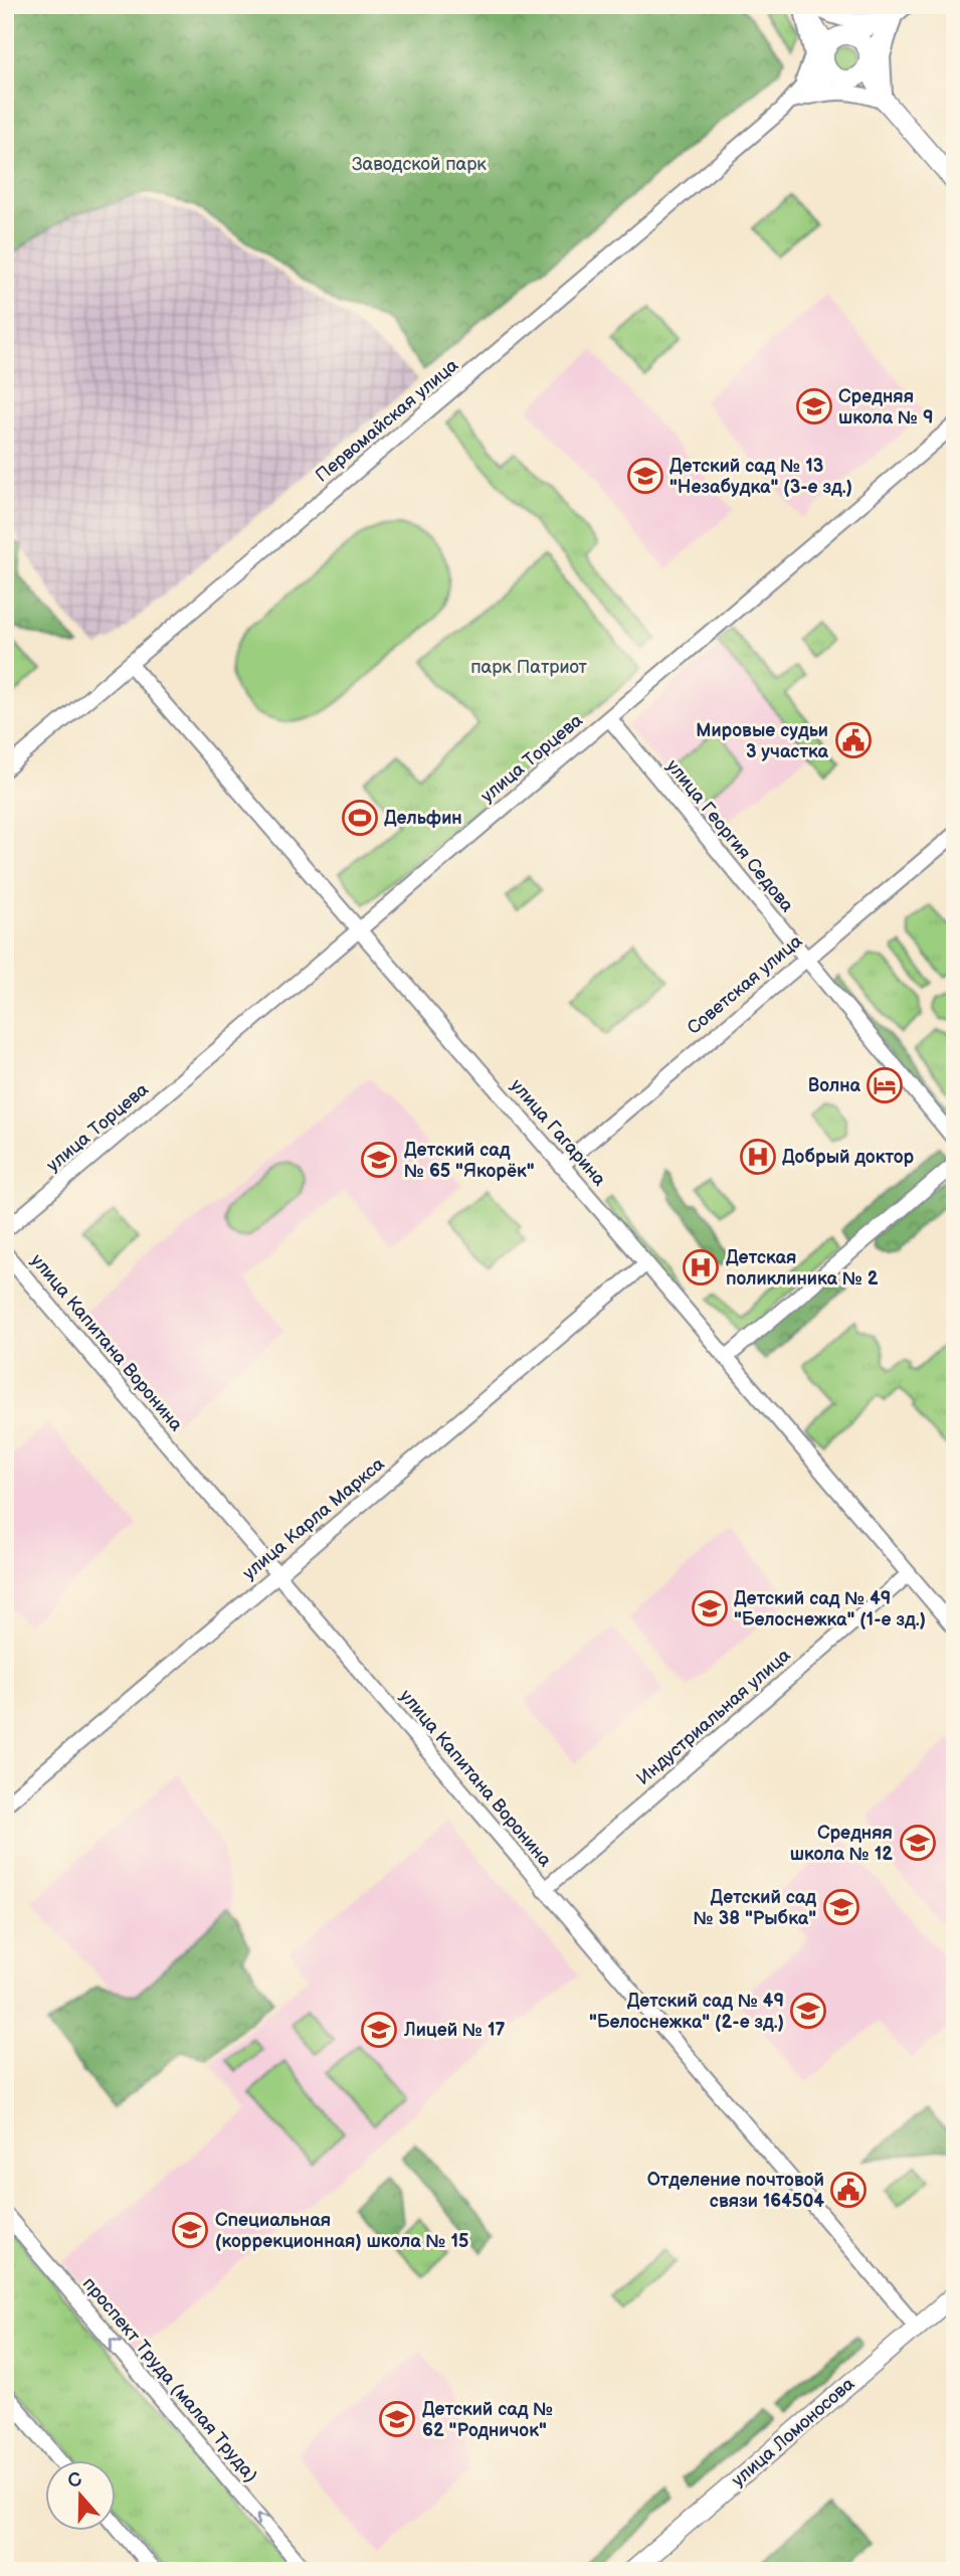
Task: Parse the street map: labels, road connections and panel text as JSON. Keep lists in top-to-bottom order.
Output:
{
  "streets": {
    "main road": ["улица Ломоносова"],
    "street": [
      "Первомайская улица",
      "улица Торцева",
      "улица Георгия Седова",
      "Советская улица",
      "улица Гагарина",
      "улица Капитана Воронина",
      "улица Карла Маркса",
      "Индустриальная улица",
      "проспект Труда (малая Труда)"
    ]
  },
  "crossings": [
    ["Первомайская улица", "улица Гагарина"],
    ["улица Торцева", "улица Георгия Седова"],
    ["улица Торцева", "улица Гагарина"],
    ["улица Георгия Седова", "Советская улица"],
    ["Советская улица", "улица Гагарина"],
    ["улица Гагарина", "улица Карла Маркса"],
    ["улица Гагарина", "Индустриальная улица"],
    ["улица Капитана Воронина", "улица Карла Маркса"],
    ["улица Капитана Воронина", "Индустриальная улица"],
    ["улица Капитана Воронина", "улица Ломоносова"]
  ],
  "parks": ["Заводской парк", "парк Патриот"],
  "places": {
    "school or university": [
      "Средняя школа № 9",
      "Детский сад № 13 \"Незабудка\" (3-е зд.)",
      "Детский сад № 65 \"Якорёк\"",
      "Детский сад № 49 \"Белоснежка\" (1-е зд.)",
      "Средняя школа № 12",
      "Детский сад № 38 \"Рыбка\"",
      "Детский сад № 49 \"Белоснежка\" (2-е зд.)",
      "Лицей № 17",
      "Специальная (коррекционная) школа № 15",
      "Детский сад № 62 \"Родничок\""
    ],
    "public building": ["Мировые судьи 3 участка", "Отделение почтовой связи 164504"],
    "sports": ["Дельфин"],
    "hotel": ["Волна"],
    "hospital": ["Добрый доктор", "Детская поликлиника № 2"]
  },
  "north": "top"
}
